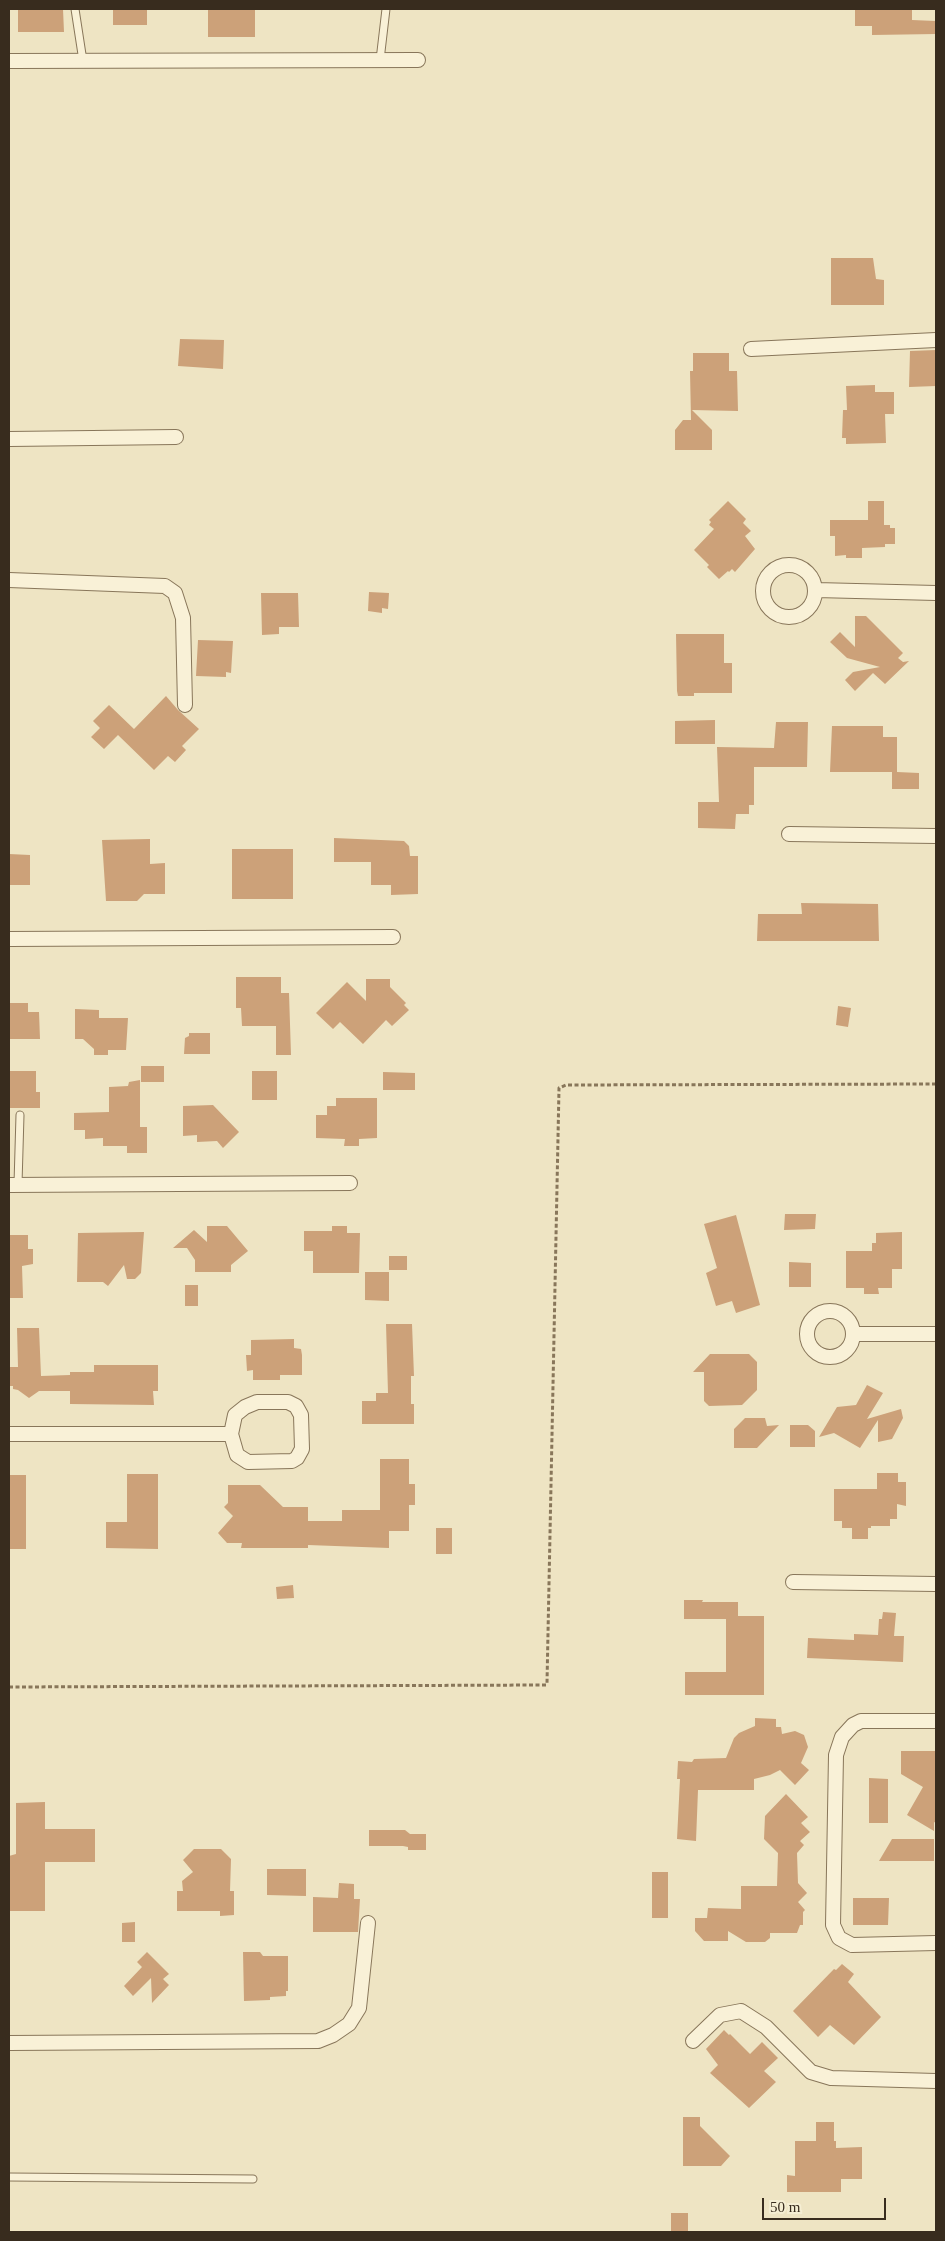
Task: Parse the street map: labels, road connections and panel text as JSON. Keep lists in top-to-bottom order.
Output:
{
  "scale_bar": "50 m"
}
